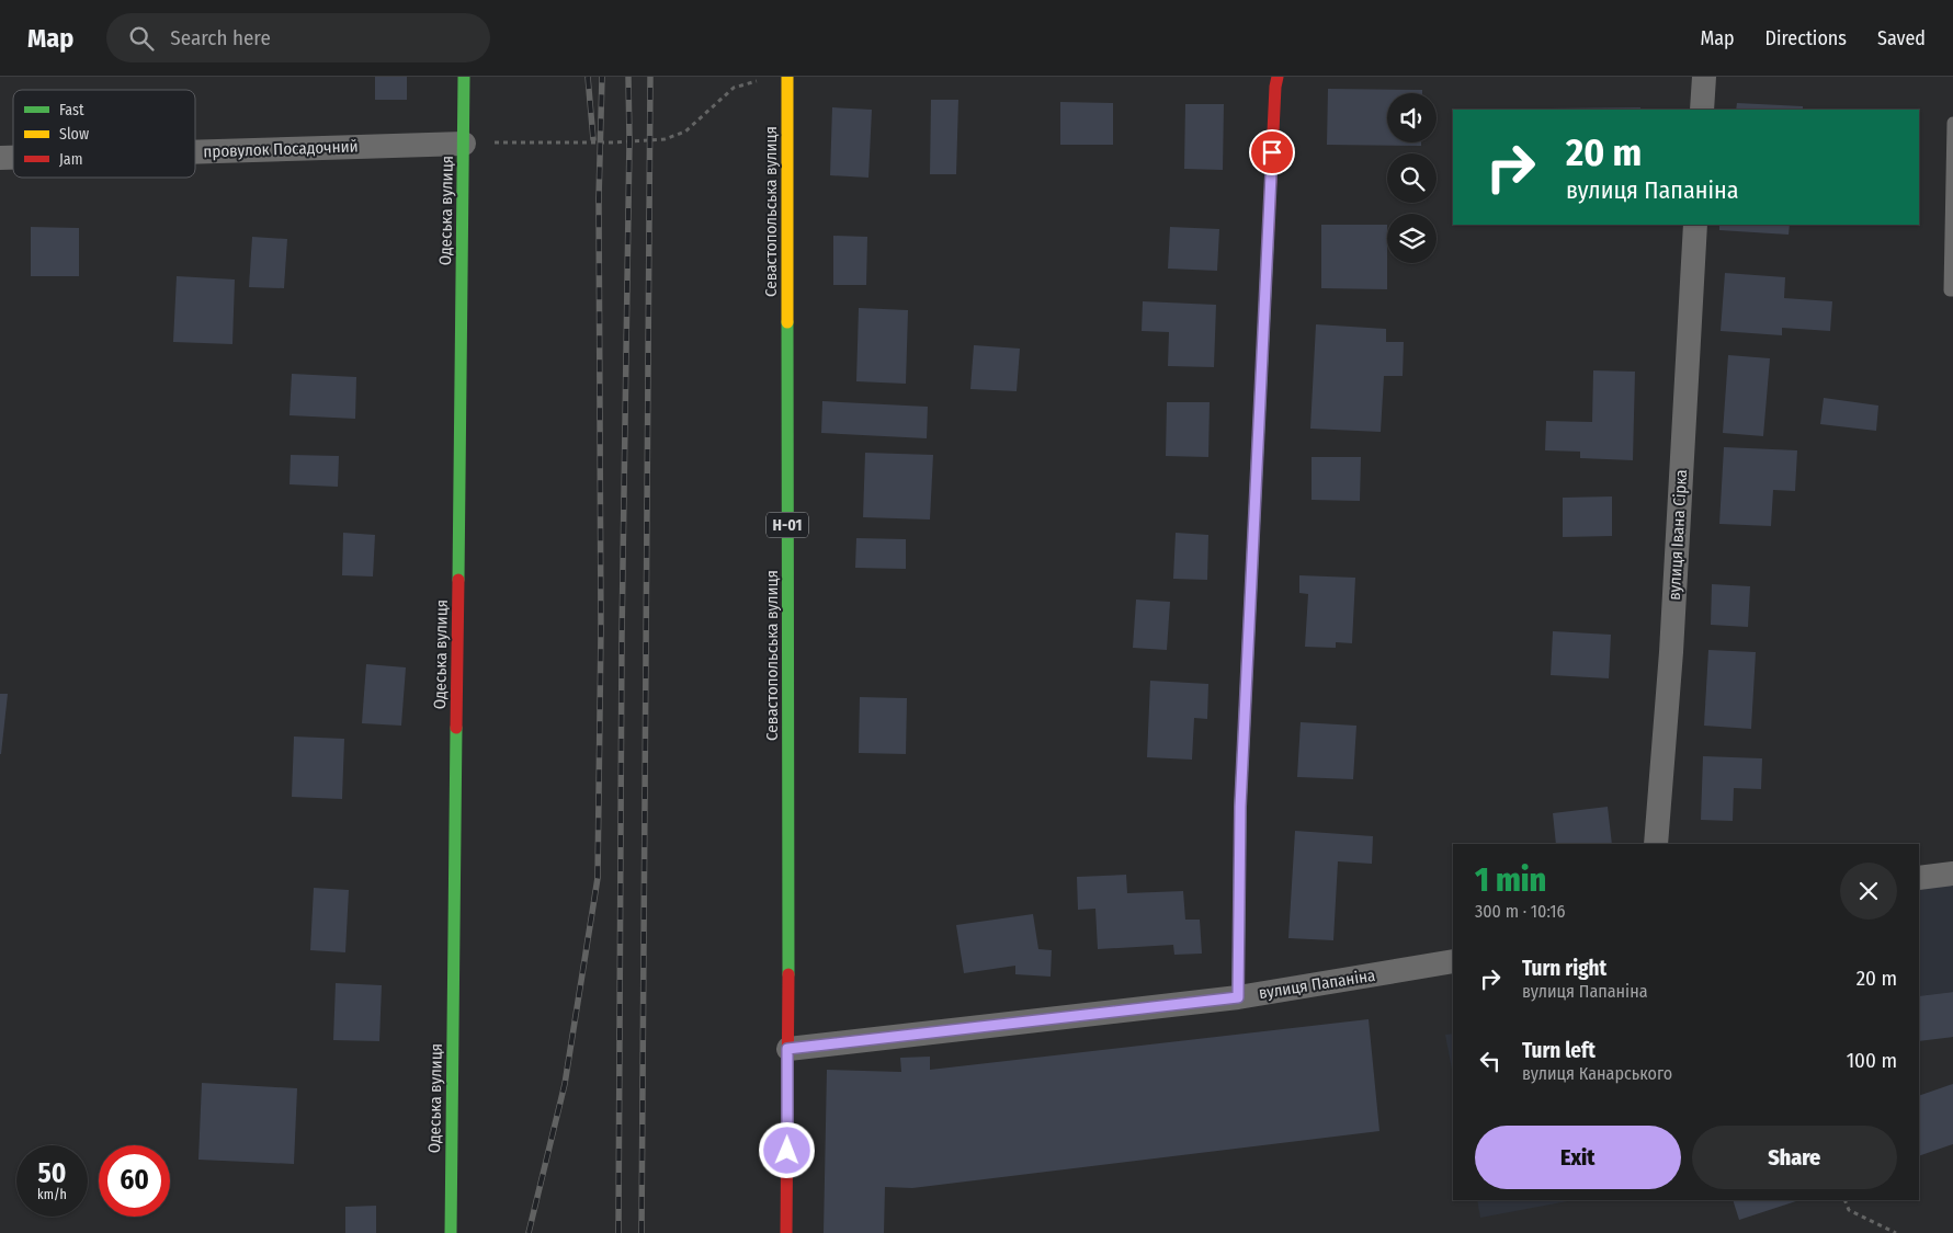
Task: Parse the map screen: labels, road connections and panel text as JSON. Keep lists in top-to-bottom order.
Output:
{
  "streets": {
    "street": [
      "провулок Посадочний",
      "Одеська вулиця",
      "Севастопольська вулиця",
      "Н-01",
      "вулиця Івана Сірка",
      "вулиця Папаніна"
    ]
  },
  "crossings": [
    ["провулок Посадочний", "Одеська вулиця"],
    ["Севастопольська вулиця", "вулиця Папаніна"]
  ],
  "legend": ["Fast", "Slow", "Jam"],
  "page": {
    "header": "Map",
    "search": "Search here",
    "nav": ["Map", "Directions", "Saved"],
    "turn": ["20 m", "вулиця Папаніна"],
    "heading": ["1 min", "300 m · 10:16"],
    "list": [
      {
        "name": "Turn right",
        "note": "вулиця Папаніна",
        "value": "20 m"
      },
      {
        "name": "Turn left",
        "note": "вулиця Канарського",
        "value": "100 m"
      }
    ],
    "buttons": ["Exit", "Share"],
    "speed": "50 km/h",
    "limit": "60"
  }
}
